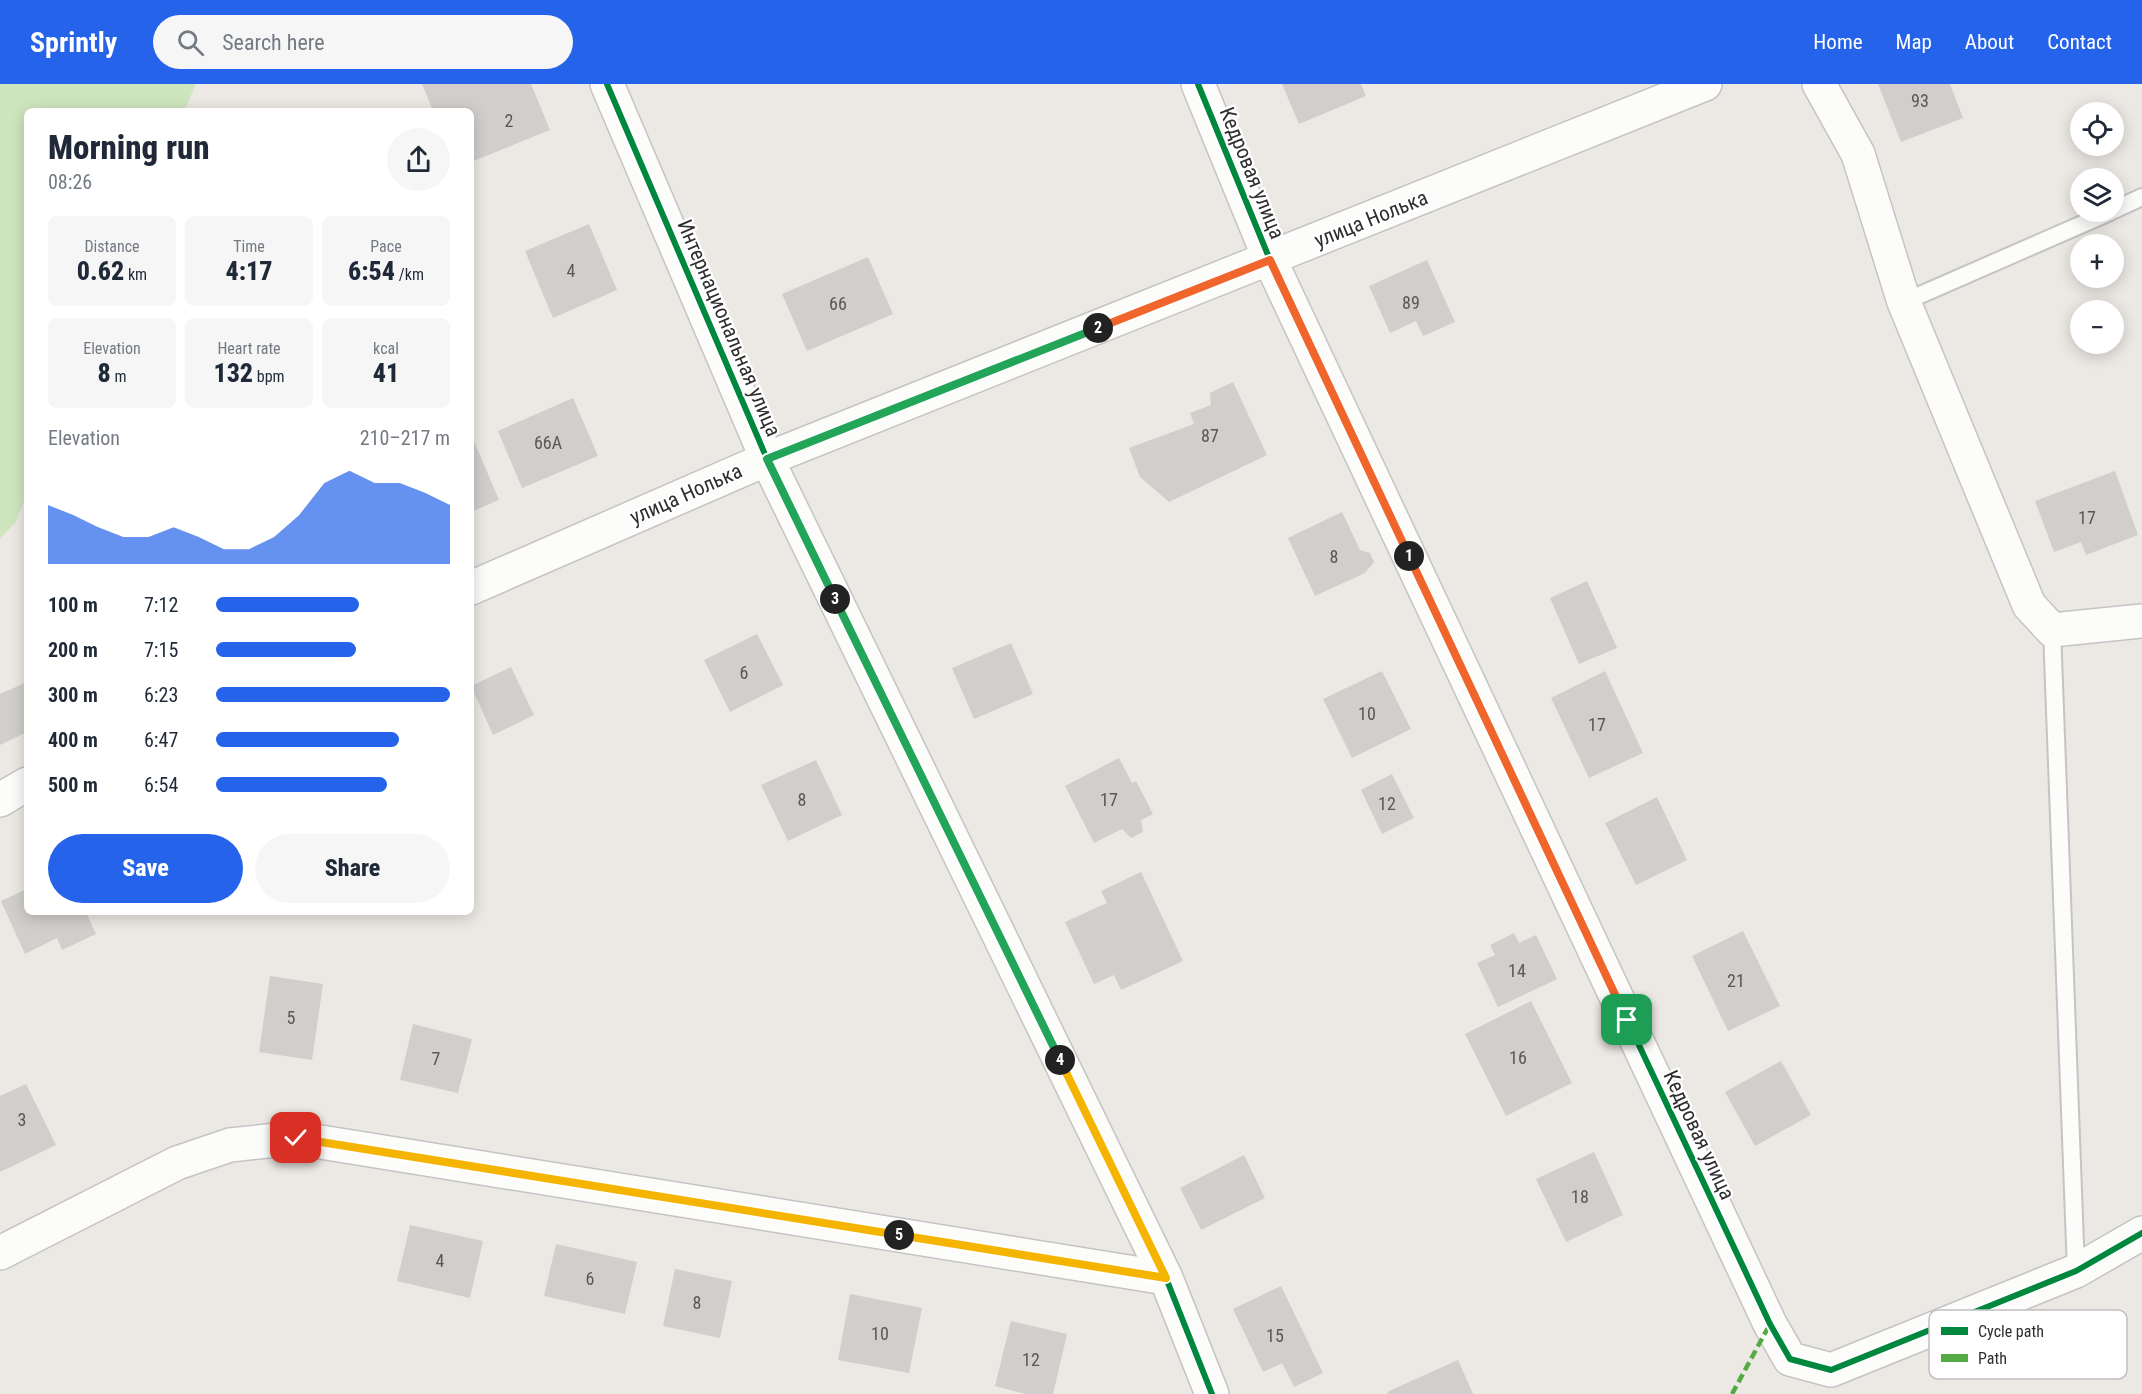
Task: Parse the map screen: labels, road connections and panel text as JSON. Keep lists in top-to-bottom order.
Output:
{
  "streets": {
    "street": ["Кедровая улица", "улица Нолька", "Интернациональная улица"]
  },
  "crossings": [
    ["Кедровая улица", "улица Нолька"],
    ["улица Нолька", "Интернациональная улица"]
  ],
  "house_numbers": [
    "93",
    "2",
    "4",
    "89",
    "66",
    "87",
    "66А",
    "17",
    "8",
    "6",
    "10",
    "17",
    "8",
    "17",
    "12",
    "14",
    "21",
    "5",
    "16",
    "7",
    "3",
    "18",
    "4",
    "6",
    "8",
    "10",
    "15",
    "12"
  ],
  "legend": ["Cycle path", "Path"],
  "page": {
    "header": "Sprintly",
    "search": "Search here",
    "nav": [
      "Home",
      "Map",
      "About",
      "Contact"
    ],
    "map_buttons": ["+", "−"],
    "heading": ["Morning run", "08:26"],
    "stats": [
      ["Distance", "0.62 km"],
      ["Time", "4:17"],
      ["Pace", "6:54 /km"],
      ["Elevation", "8 m"],
      ["Heart rate", "132 bpm"],
      ["kcal", "41"]
    ],
    "pins": [
      "2",
      "1",
      "3",
      "4",
      "5"
    ],
    "chart": ["Elevation", "210–217 m"],
    "list": [
      {
        "name": "100 m",
        "note": "7:12"
      },
      {
        "name": "200 m",
        "note": "7:15"
      },
      {
        "name": "300 m",
        "note": "6:23"
      },
      {
        "name": "400 m",
        "note": "6:47"
      },
      {
        "name": "500 m",
        "note": "6:54"
      }
    ],
    "buttons": ["Save", "Share"]
  }
}
